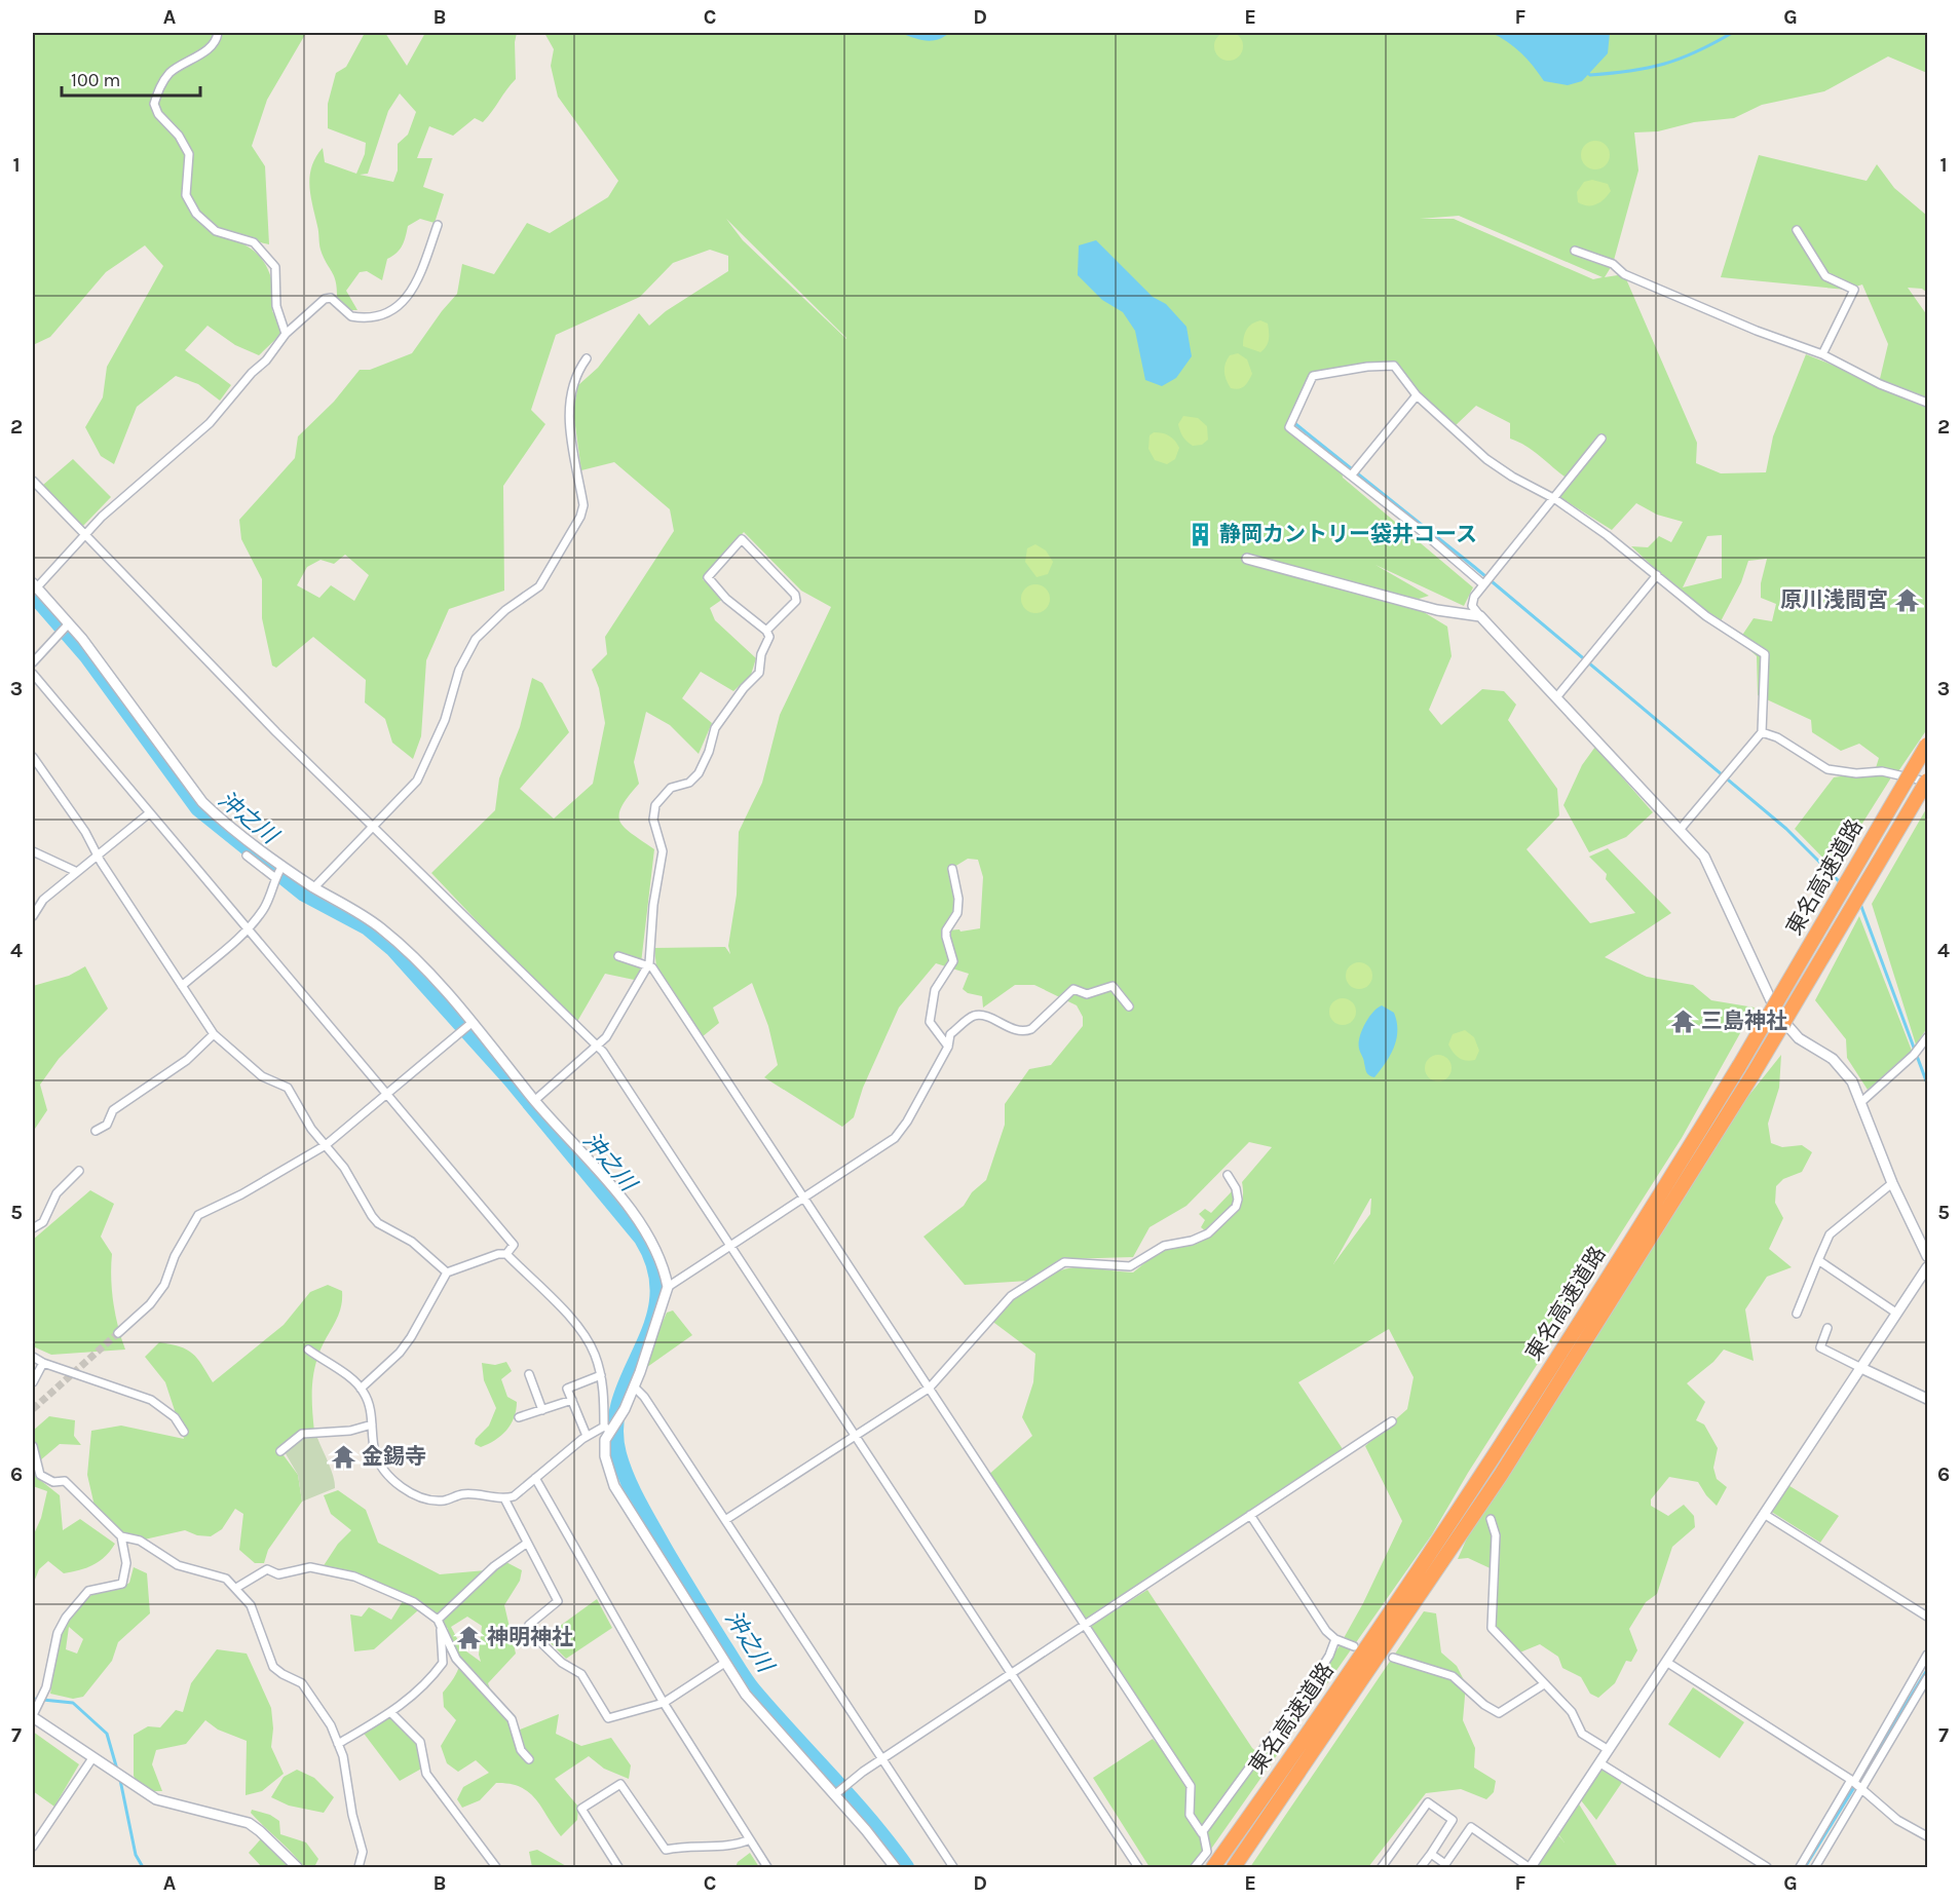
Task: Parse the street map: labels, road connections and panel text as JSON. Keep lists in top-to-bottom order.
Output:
{
  "streets": {
    "highway": ["東名高速道路"]
  },
  "water": ["沖之川"],
  "places": {
    "building": ["静岡カントリー袋井コース"],
    "temple": [
      "原川浅間宮",
      "三島神社",
      "金錫寺",
      "神明神社"
    ]
  },
  "scale_bar": "100 m",
  "grid": {
    "columns": [
      "A",
      "B",
      "C",
      "D",
      "E",
      "F",
      "G"
    ],
    "rows": [
      "1",
      "2",
      "3",
      "4",
      "5",
      "6",
      "7"
    ]
  }
}
